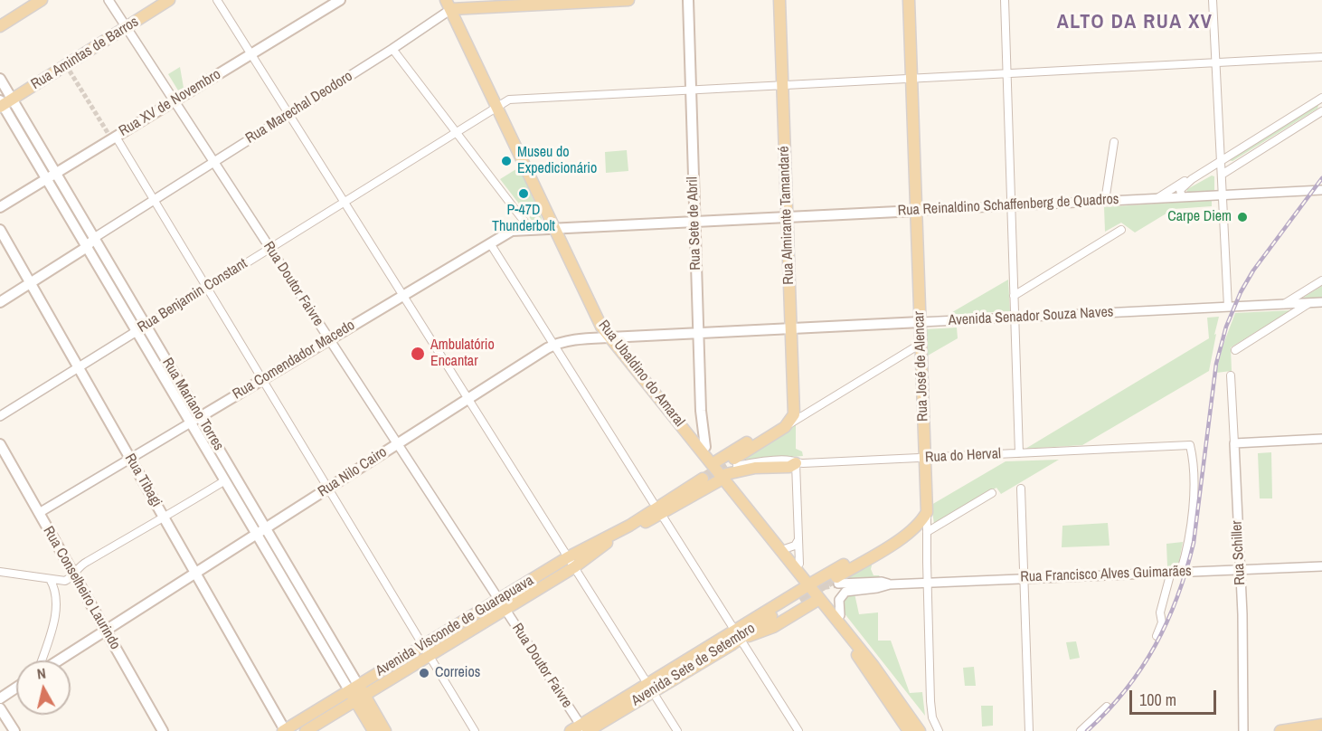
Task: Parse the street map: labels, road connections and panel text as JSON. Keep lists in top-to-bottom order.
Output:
{
  "streets": {
    "main road": [
      "Rua Amintas de Barros",
      "Rua XV de Novembro",
      "Rua Marechal Deodoro",
      "Rua Reinaldino Schaffenberg de Quadros",
      "Rua Almirante Tamandaré",
      "Rua Sete de Abril",
      "Avenida Senador Souza Naves",
      "Rua Comendador Macedo",
      "Rua José de Alencar",
      "Rua Ubaldino do Amaral",
      "Rua Mariano Torres",
      "Rua Nilo Cairo",
      "Rua Tibagi",
      "Rua Conselheiro Laurindo",
      "Avenida Visconde de Guarapuava",
      "Avenida Sete de Setembro"
    ],
    "street": [
      "Rua Doutor Faivre",
      "Rua Benjamin Constant",
      "Rua do Herval",
      "Rua Schiller",
      "Rua Francisco Alves Guimarães"
    ]
  },
  "crossings": [
    ["Rua Amintas de Barros", "Rua Doutor Faivre"],
    ["Rua Amintas de Barros", "Rua Mariano Torres"],
    ["Rua XV de Novembro", "Rua Doutor Faivre"],
    ["Rua XV de Novembro", "Rua Mariano Torres"],
    ["Rua Marechal Deodoro", "Rua Doutor Faivre"],
    ["Rua Marechal Deodoro", "Rua Ubaldino do Amaral"],
    ["Rua Marechal Deodoro", "Rua Mariano Torres"],
    ["Rua Marechal Deodoro", "Rua Tibagi"],
    ["Rua Reinaldino Schaffenberg de Quadros", "Rua Almirante Tamandaré"],
    ["Rua Reinaldino Schaffenberg de Quadros", "Rua Sete de Abril"],
    ["Rua Reinaldino Schaffenberg de Quadros", "Rua Comendador Macedo"],
    ["Rua Reinaldino Schaffenberg de Quadros", "Rua José de Alencar"],
    ["Rua Reinaldino Schaffenberg de Quadros", "Rua Ubaldino do Amaral"],
    ["Rua Almirante Tamandaré", "Rua Benjamin Constant"],
    ["Rua Almirante Tamandaré", "Avenida Senador Souza Naves"],
    ["Rua Sete de Abril", "Rua Benjamin Constant"],
    ["Rua Sete de Abril", "Avenida Senador Souza Naves"],
    ["Rua Sete de Abril", "Rua Ubaldino do Amaral"],
    ["Rua Doutor Faivre", "Rua Benjamin Constant"],
    ["Rua Doutor Faivre", "Rua Comendador Macedo"],
    ["Rua Doutor Faivre", "Rua Nilo Cairo"],
    ["Rua Doutor Faivre", "Avenida Visconde de Guarapuava"],
    ["Rua Doutor Faivre", "Avenida Sete de Setembro"],
    ["Rua Benjamin Constant", "Rua José de Alencar"],
    ["Rua Benjamin Constant", "Rua Ubaldino do Amaral"],
    ["Rua Benjamin Constant", "Rua Mariano Torres"],
    ["Rua Benjamin Constant", "Rua Tibagi"],
    ["Avenida Senador Souza Naves", "Rua José de Alencar"],
    ["Avenida Senador Souza Naves", "Rua Ubaldino do Amaral"],
    ["Avenida Senador Souza Naves", "Rua Nilo Cairo"],
    ["Rua Comendador Macedo", "Rua Ubaldino do Amaral"],
    ["Rua Comendador Macedo", "Rua Mariano Torres"],
    ["Rua Comendador Macedo", "Rua Tibagi"],
    ["Rua Comendador Macedo", "Rua Conselheiro Laurindo"],
    ["Rua José de Alencar", "Rua do Herval"],
    ["Rua José de Alencar", "Rua Francisco Alves Guimarães"],
    ["Rua Ubaldino do Amaral", "Rua Nilo Cairo"],
    ["Rua Ubaldino do Amaral", "Rua Francisco Alves Guimarães"],
    ["Rua Mariano Torres", "Rua Nilo Cairo"],
    ["Rua Mariano Torres", "Avenida Visconde de Guarapuava"],
    ["Rua do Herval", "Rua Francisco Alves Guimarães"],
    ["Rua Nilo Cairo", "Rua Tibagi"],
    ["Rua Nilo Cairo", "Rua Conselheiro Laurindo"],
    ["Rua Tibagi", "Avenida Visconde de Guarapuava"],
    ["Rua Schiller", "Rua Francisco Alves Guimarães"]
  ],
  "districts": ["ALTO DA RUA XV"],
  "places": [
    "Museu do Expedicionário",
    "P-47D Thunderbolt",
    "Carpe Diem",
    "Ambulatório Encantar",
    "Correios"
  ],
  "scale_bar": "100 m",
  "north": "top"
}
